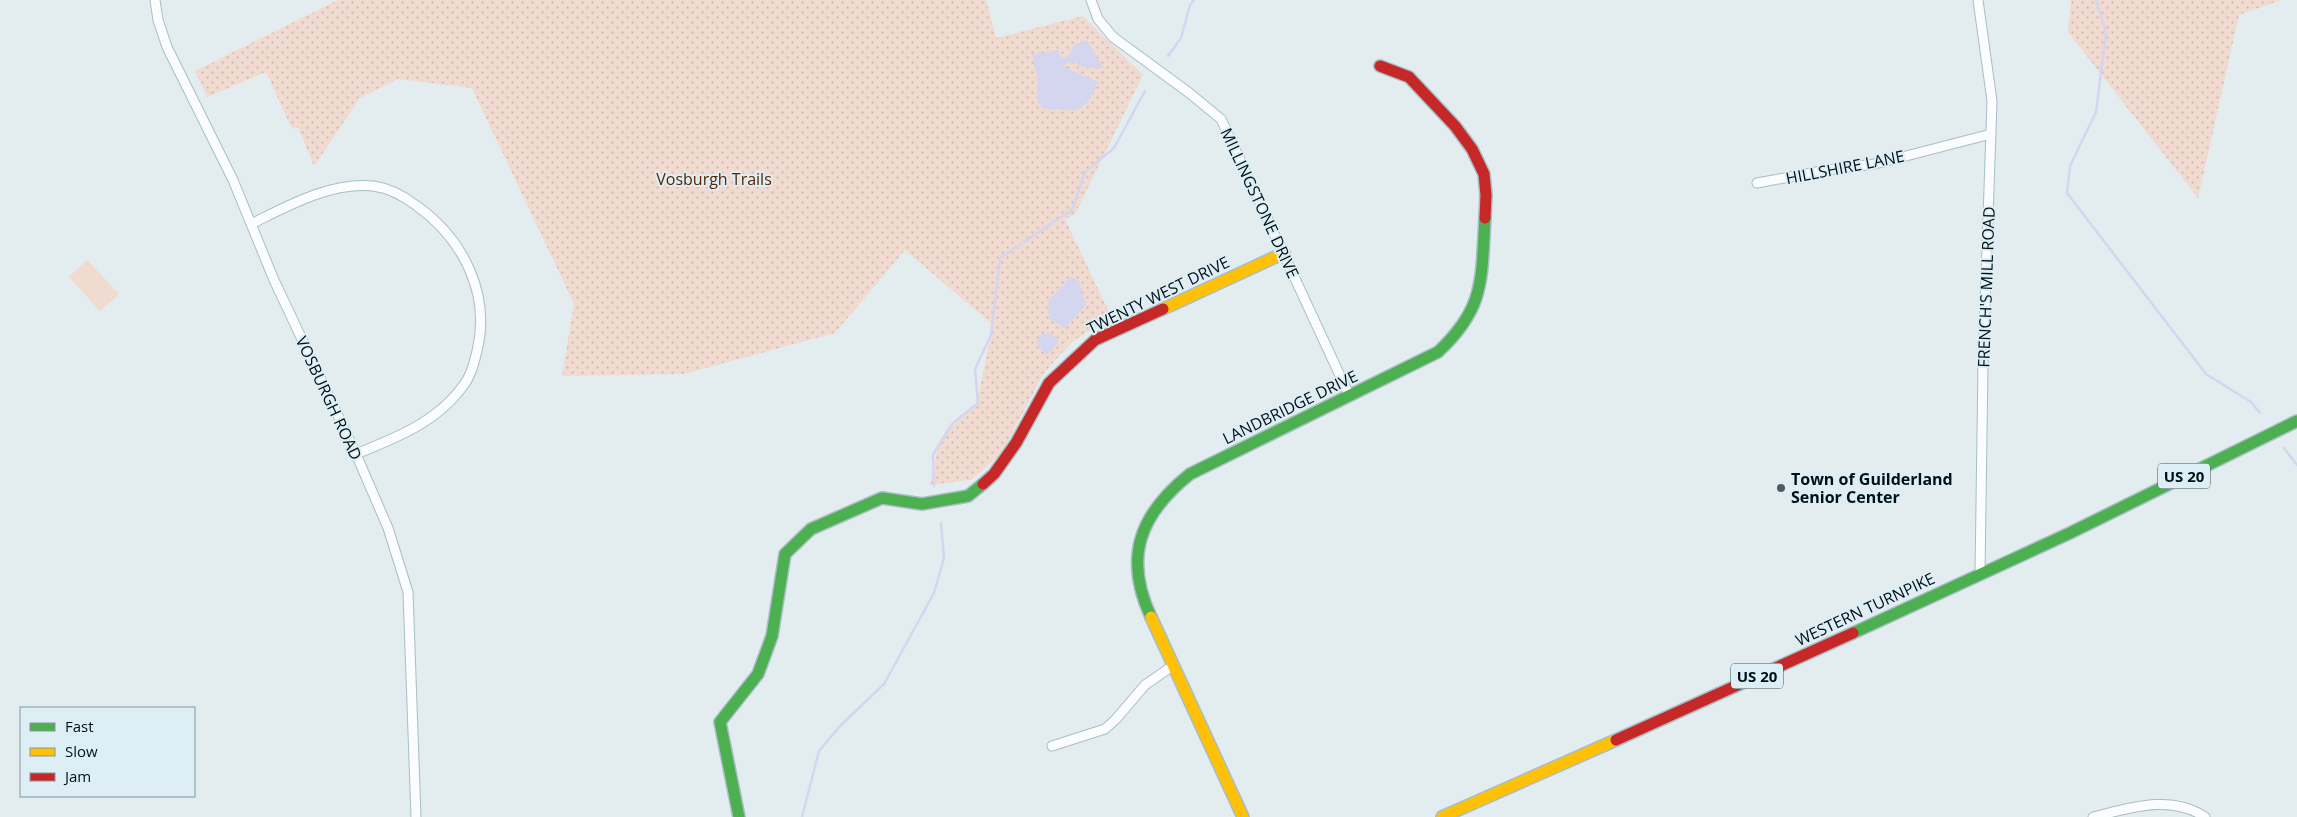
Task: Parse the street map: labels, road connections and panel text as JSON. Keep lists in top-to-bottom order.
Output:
{
  "streets": {
    "street": [
      "HILLSHIRE LANE",
      "MILLINGSTONE DRIVE",
      "FRENCH'S MILL ROAD",
      "TWENTY WEST DRIVE",
      "VOSBURGH ROAD",
      "LANDBRIDGE DRIVE",
      "US 20",
      "WESTERN TURNPIKE"
    ]
  },
  "crossings": [
    ["HILLSHIRE LANE", "FRENCH'S MILL ROAD"],
    ["MILLINGSTONE DRIVE", "TWENTY WEST DRIVE"],
    ["MILLINGSTONE DRIVE", "LANDBRIDGE DRIVE"],
    ["FRENCH'S MILL ROAD", "WESTERN TURNPIKE"]
  ],
  "parks": ["Vosburgh Trails"],
  "places": ["Town of Guilderland Senior Center"],
  "legend": ["Fast", "Slow", "Jam"]
}
